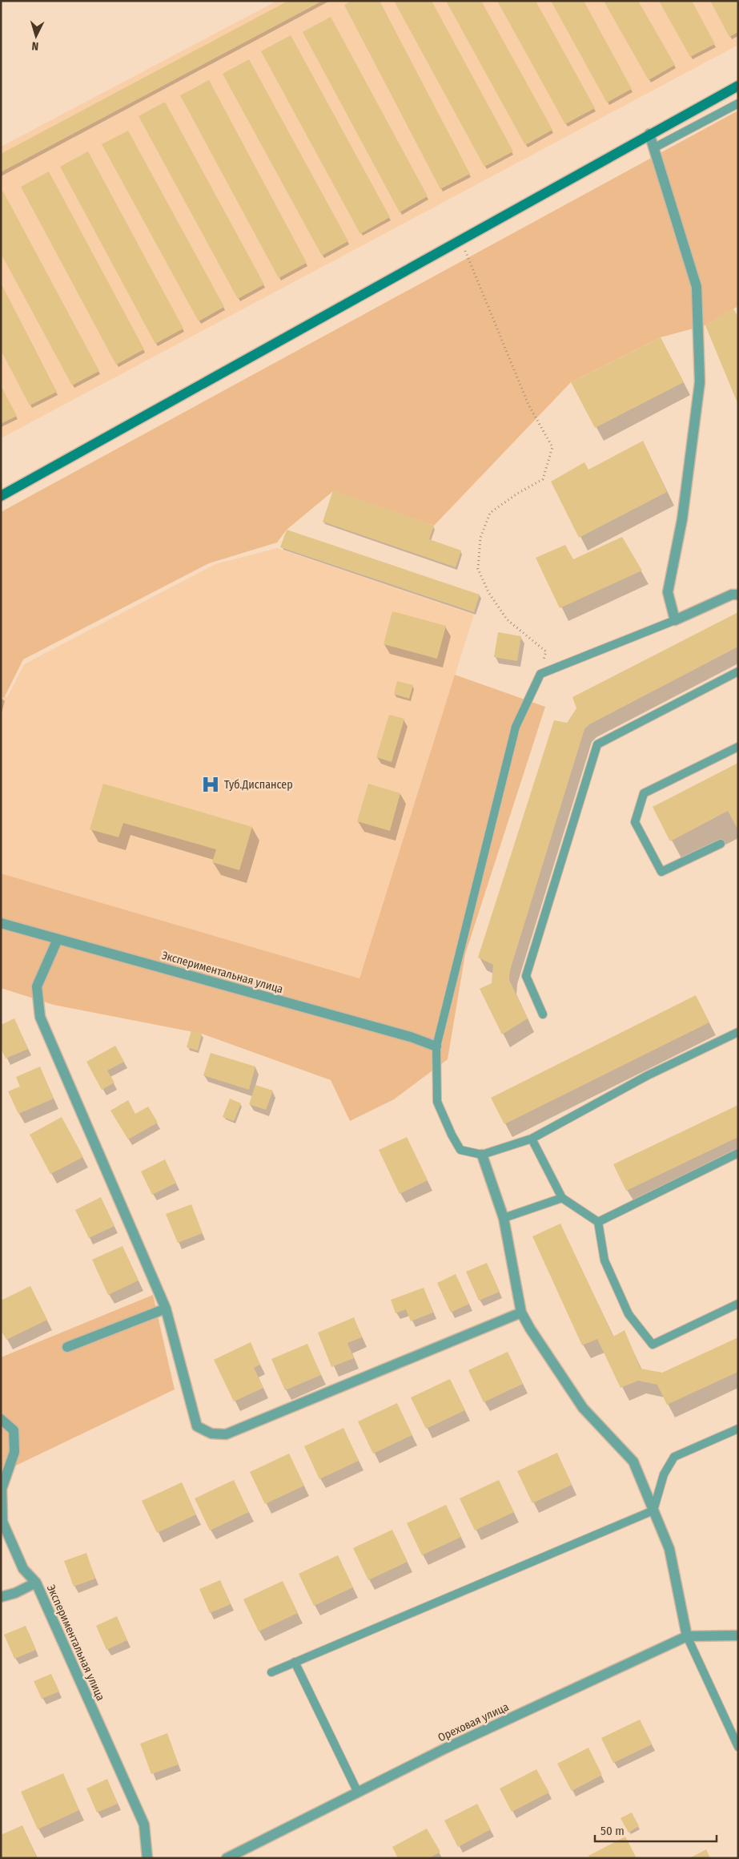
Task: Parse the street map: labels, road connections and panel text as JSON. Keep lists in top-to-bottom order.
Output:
{
  "streets": {
    "street": ["Экспериментальная улица", "Ореховая улица"]
  },
  "places": {
    "hospital": ["Туб.Диспансер"]
  },
  "scale_bar": "50 m",
  "north": "bottom"
}
